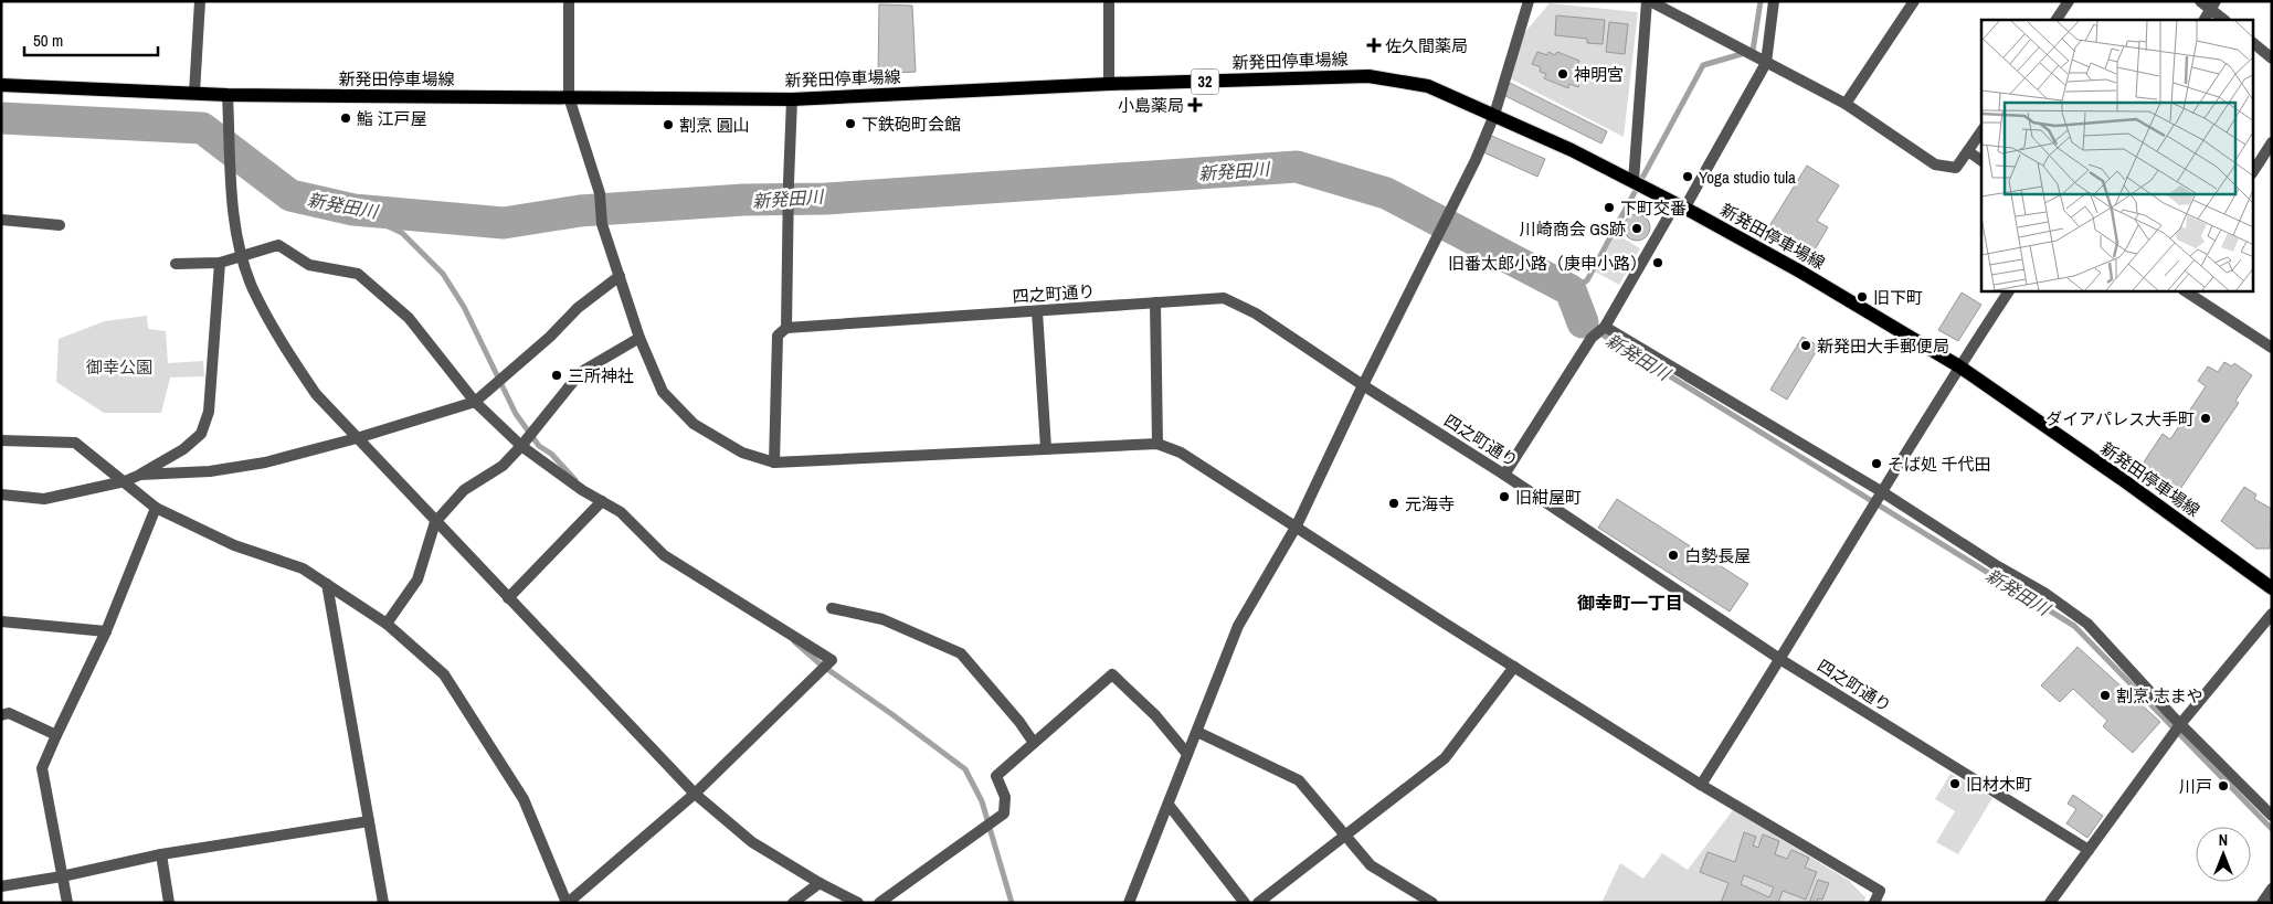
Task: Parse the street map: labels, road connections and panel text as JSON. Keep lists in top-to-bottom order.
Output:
{
  "streets": {
    "main road": ["新発田停車場線", "32"],
    "street": ["四之町通り"]
  },
  "districts": ["御幸町一丁目"],
  "water": ["新発田川"],
  "parks": ["御幸公園"],
  "places": {
    "health": ["佐久間薬局", "小島薬局"],
    "other": [
      "神明宮",
      "鮨 江戸屋",
      "下鉄砲町会館",
      "割烹 圓山",
      "Yoga studio tula",
      "下町交番",
      "川崎商会 GS跡",
      "旧番太郎小路（庚申小路）",
      "旧下町",
      "新発田大手郵便局",
      "三所神社",
      "ダイアパレス大手町",
      "そば処 千代田",
      "旧紺屋町",
      "元海寺",
      "白勢長屋",
      "割烹 志まや",
      "旧材木町",
      "川戸"
    ]
  },
  "scale_bar": "50 m",
  "north": "top"
}
